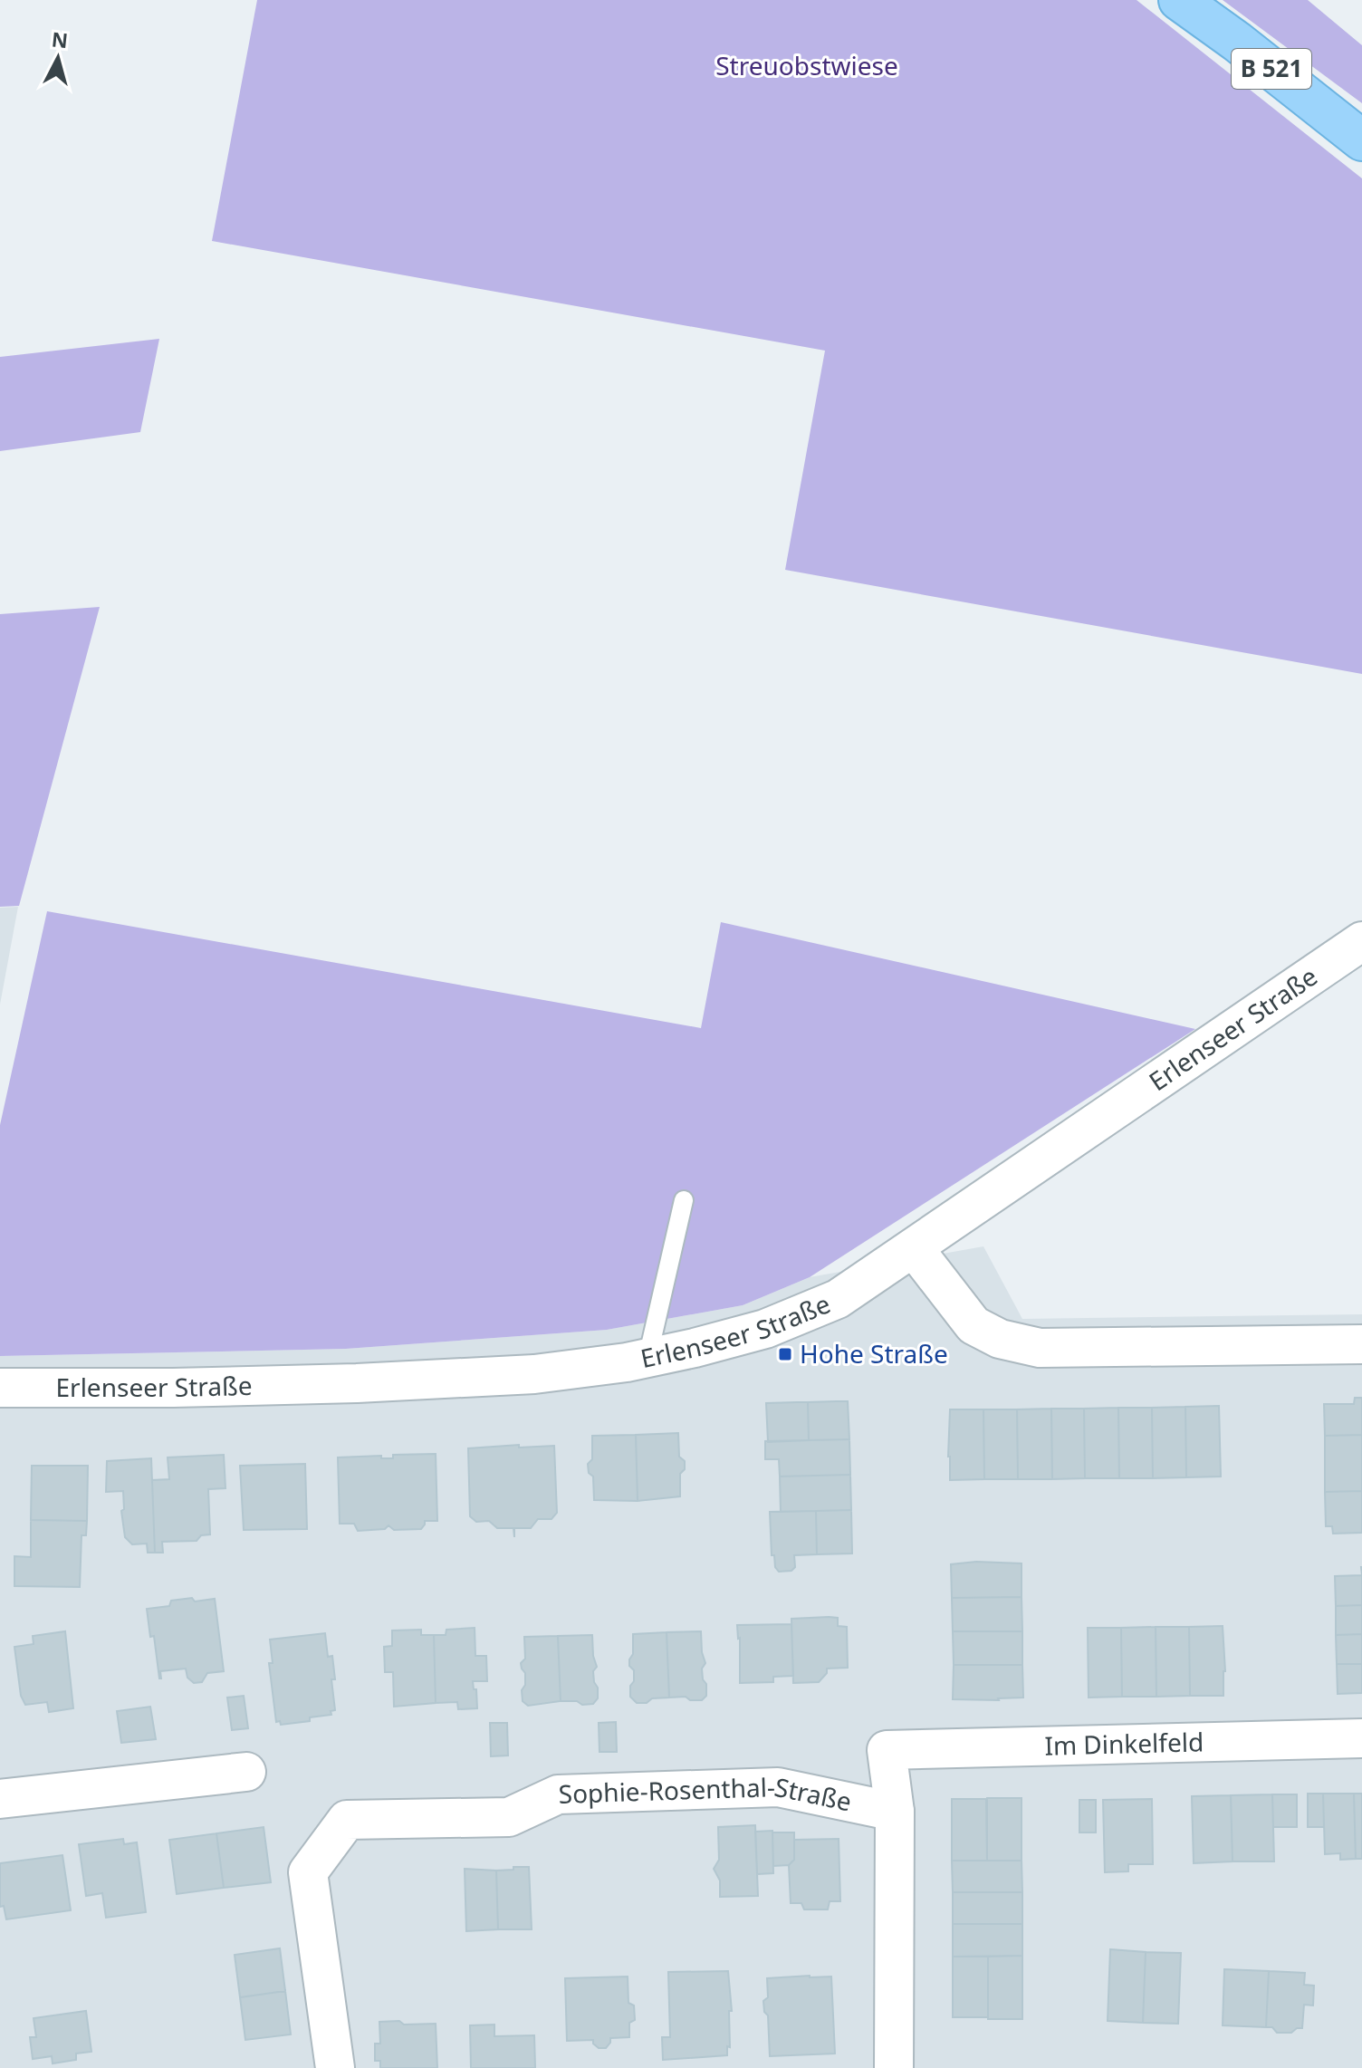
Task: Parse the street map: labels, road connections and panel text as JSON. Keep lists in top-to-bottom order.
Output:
{
  "streets": {
    "main road": ["B 521"],
    "street": ["Erlenseer Straße", "Im Dinkelfeld", "Sophie-Rosenthal-Straße"]
  },
  "crossings": [
    ["Im Dinkelfeld", "Sophie-Rosenthal-Straße"]
  ],
  "parks": ["Streuobstwiese"],
  "places": {
    "transit": ["Hohe Straße"]
  },
  "north": "top"
}
